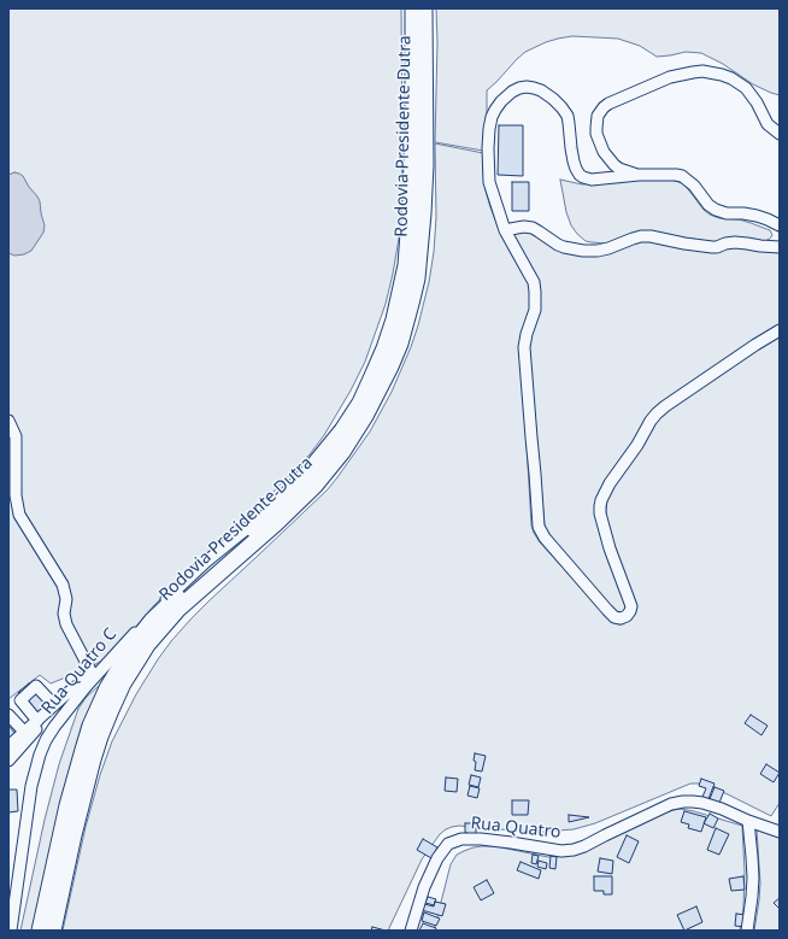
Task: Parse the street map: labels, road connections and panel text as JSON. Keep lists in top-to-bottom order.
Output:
{
  "streets": {
    "highway": ["Rodovia Presidente Dutra"],
    "street": ["Rua Quatro C", "Rua Quatro"]
  },
  "crossings": [
    ["Rodovia Presidente Dutra", "Rua Quatro C"]
  ]
}
